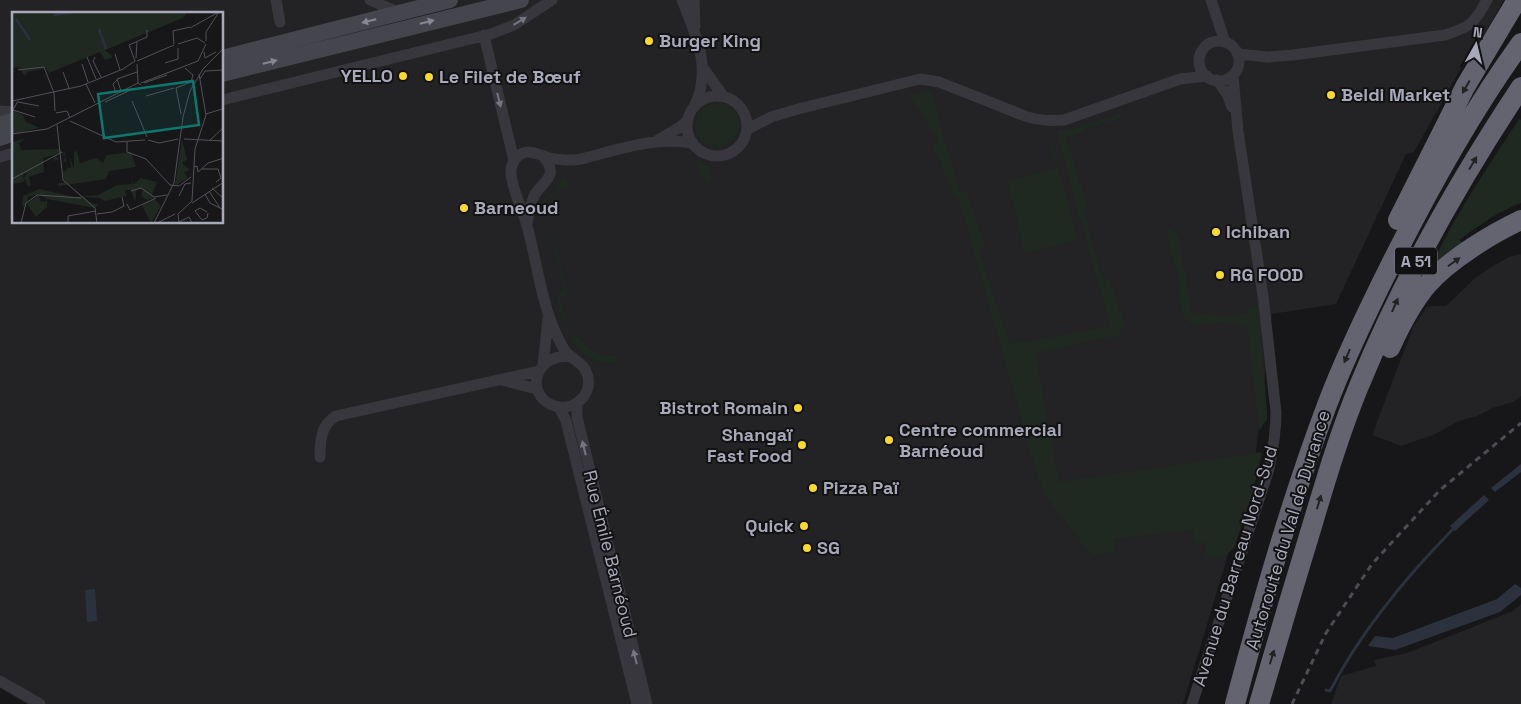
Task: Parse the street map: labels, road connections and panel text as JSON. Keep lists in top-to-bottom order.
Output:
{
  "streets": {
    "highway": ["A 51", "Autoroute du Val de Durance"],
    "street": ["Rue Émile Barnéoud", "Avenue du Barreau Nord-Sud"]
  },
  "places": [
    "Burger King",
    "YELLO",
    "Le Filet de Bœuf",
    "Beldi Market",
    "Barneoud",
    "Ichiban",
    "RG FOOD",
    "Bistrot Romain",
    "Centre commercial Barnéoud",
    "Shangaï Fast Food",
    "Pizza Paï",
    "Quick",
    "SG"
  ],
  "north": "top"
}
